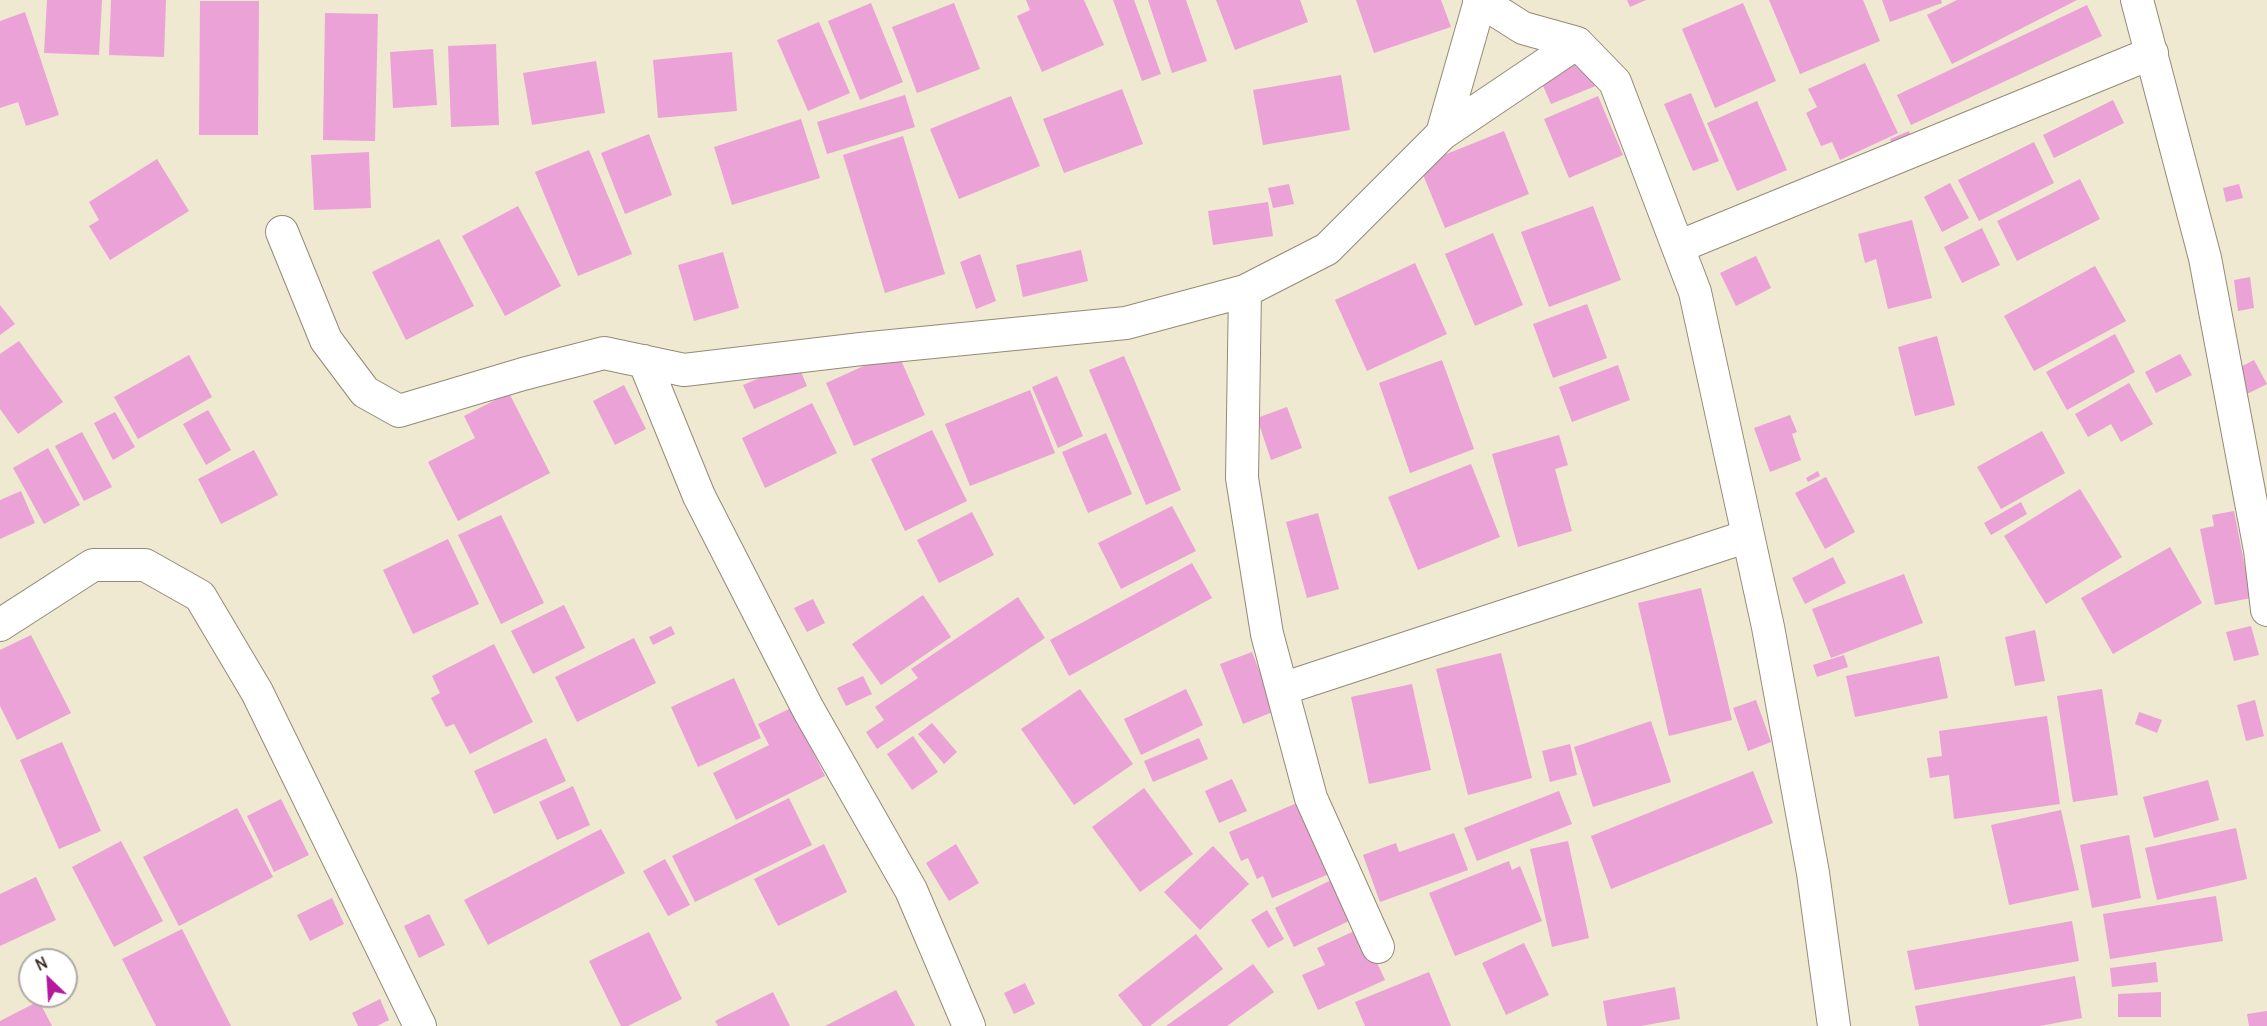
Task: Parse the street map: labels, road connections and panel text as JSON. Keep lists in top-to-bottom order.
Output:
{
  "north": "top left"
}
